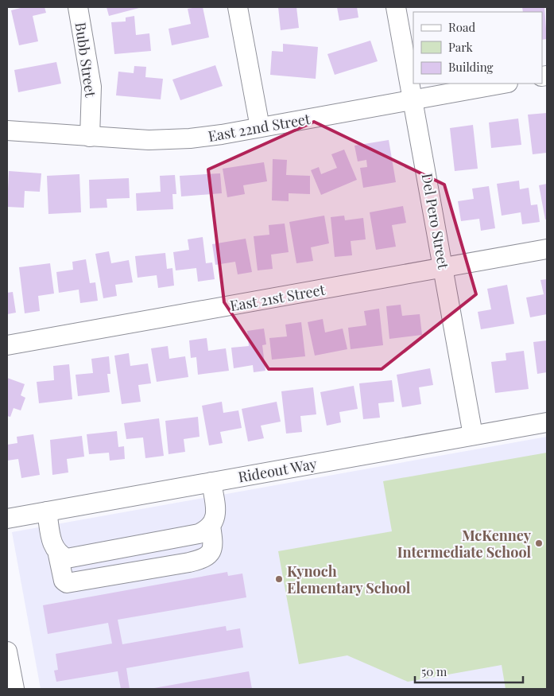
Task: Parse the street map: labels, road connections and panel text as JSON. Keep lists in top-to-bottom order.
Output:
{
  "streets": {
    "street": [
      "Bubb Street",
      "East 22nd Street",
      "Del Pero Street",
      "East 21st Street",
      "Rideout Way"
    ]
  },
  "crossings": [
    ["Bubb Street", "East 22nd Street"],
    ["East 22nd Street", "Del Pero Street"],
    ["Del Pero Street", "East 21st Street"],
    ["Del Pero Street", "Rideout Way"]
  ],
  "places": ["McKenney Intermediate School", "Kynoch Elementary School"],
  "legend": ["Road", "Park", "Building"],
  "scale_bar": "50 m"
}
